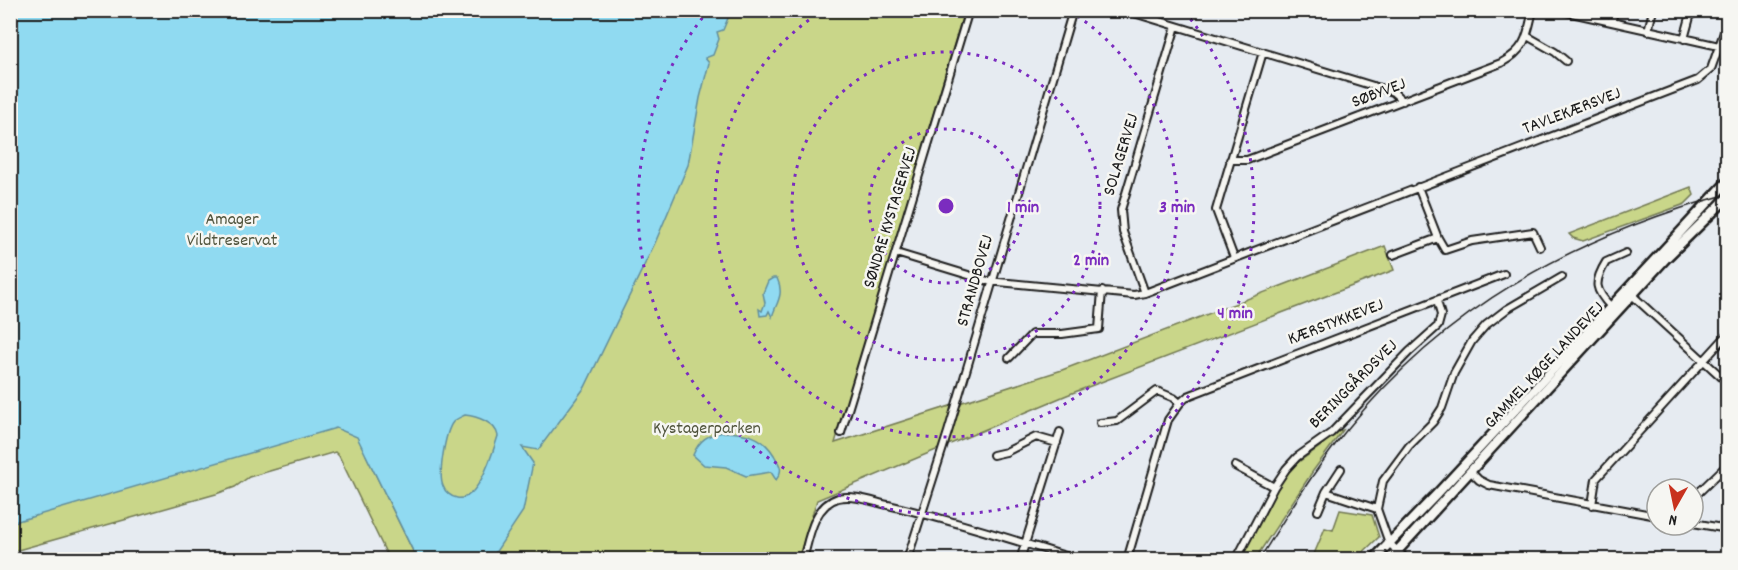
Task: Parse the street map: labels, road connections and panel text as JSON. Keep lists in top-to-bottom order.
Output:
{
  "streets": {
    "main road": ["GAMMEL KØGE LANDEVEJ"],
    "street": [
      "SØBYVEJ",
      "TAVLEKÆRSVEJ",
      "SOLAGERVEJ",
      "SØNDRE KYSTAGERVEJ",
      "STRANDBOVEJ",
      "KÆRSTYKKEVEJ",
      "BERINGGÅRDSVEJ"
    ]
  },
  "crossings": [
    ["TAVLEKÆRSVEJ", "SOLAGERVEJ"],
    ["TAVLEKÆRSVEJ", "SØNDRE KYSTAGERVEJ"],
    ["TAVLEKÆRSVEJ", "STRANDBOVEJ"],
    ["KÆRSTYKKEVEJ", "BERINGGÅRDSVEJ"]
  ],
  "parks": ["Amager Vildtreservat", "Kystagerparken"],
  "north": "bottom",
  "rings": [
    "1 min",
    "3 min",
    "2 min",
    "4 min"
  ]
}
